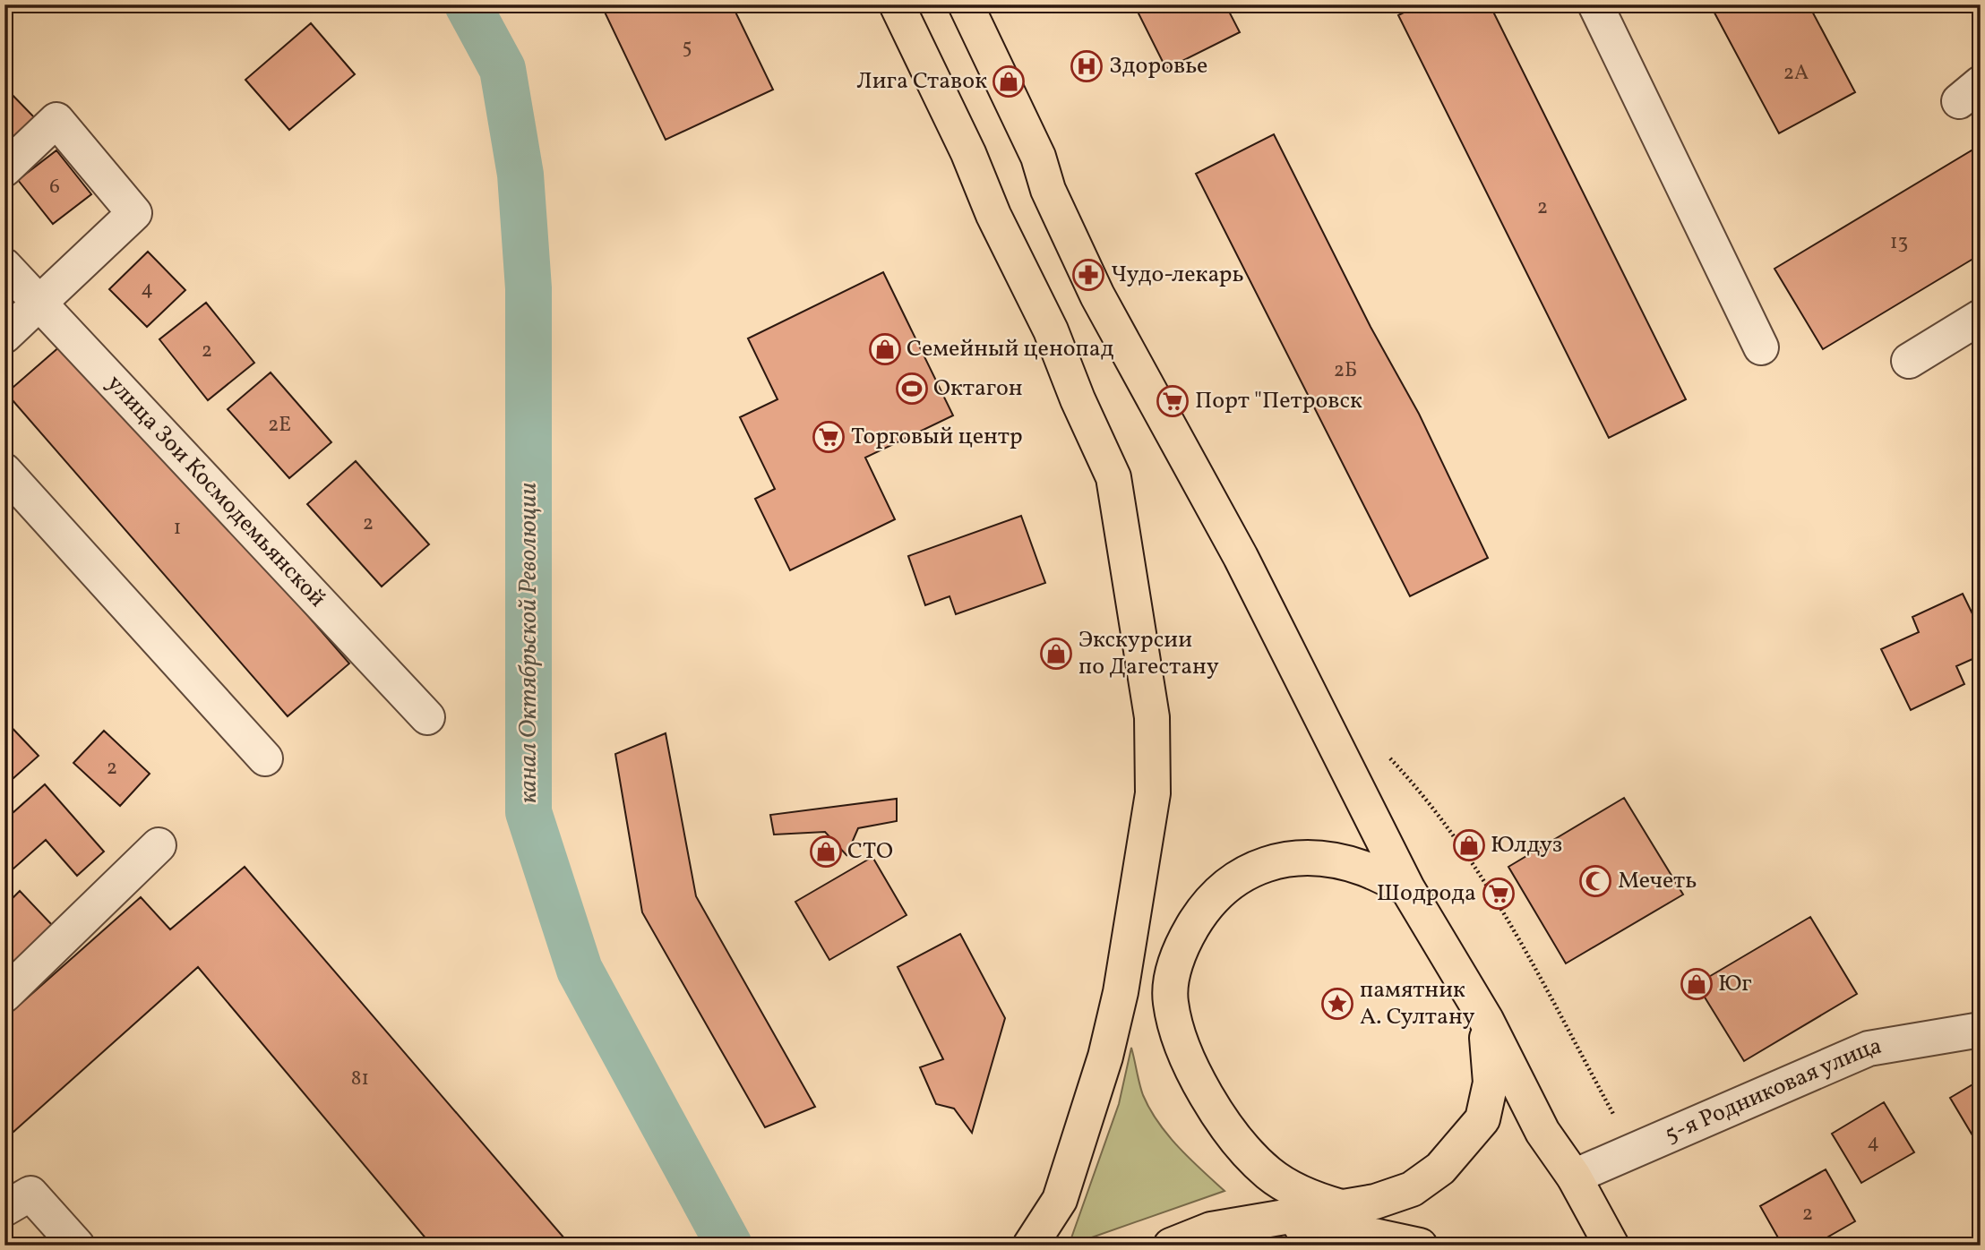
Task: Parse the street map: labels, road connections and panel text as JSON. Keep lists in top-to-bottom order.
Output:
{
  "streets": {
    "street": ["улица Зои Космодемьянской", "5-я Родниковая улица"]
  },
  "water": ["канал Октябрьской Революции"],
  "places": {
    "hospital": ["Здоровье"],
    "shop": [
      "Лига Ставок",
      "Семейный ценопад",
      "Экскурсии по Дагестану",
      "Юлдуз",
      "СТО",
      "Юг"
    ],
    "pharmacy": ["Чудо-лекарь"],
    "sports": ["Октагон"],
    "supermarket": ["Порт \"Петровск", "Торговый центр", "Шодрода"],
    "mosque": ["Мечеть"],
    "place": ["памятник А. Султану"]
  },
  "house_numbers": [
    "5",
    "2А",
    "6",
    "2",
    "13",
    "4",
    "2",
    "2Б",
    "2Е",
    "2",
    "1",
    "2",
    "81",
    "4",
    "2"
  ]
}
